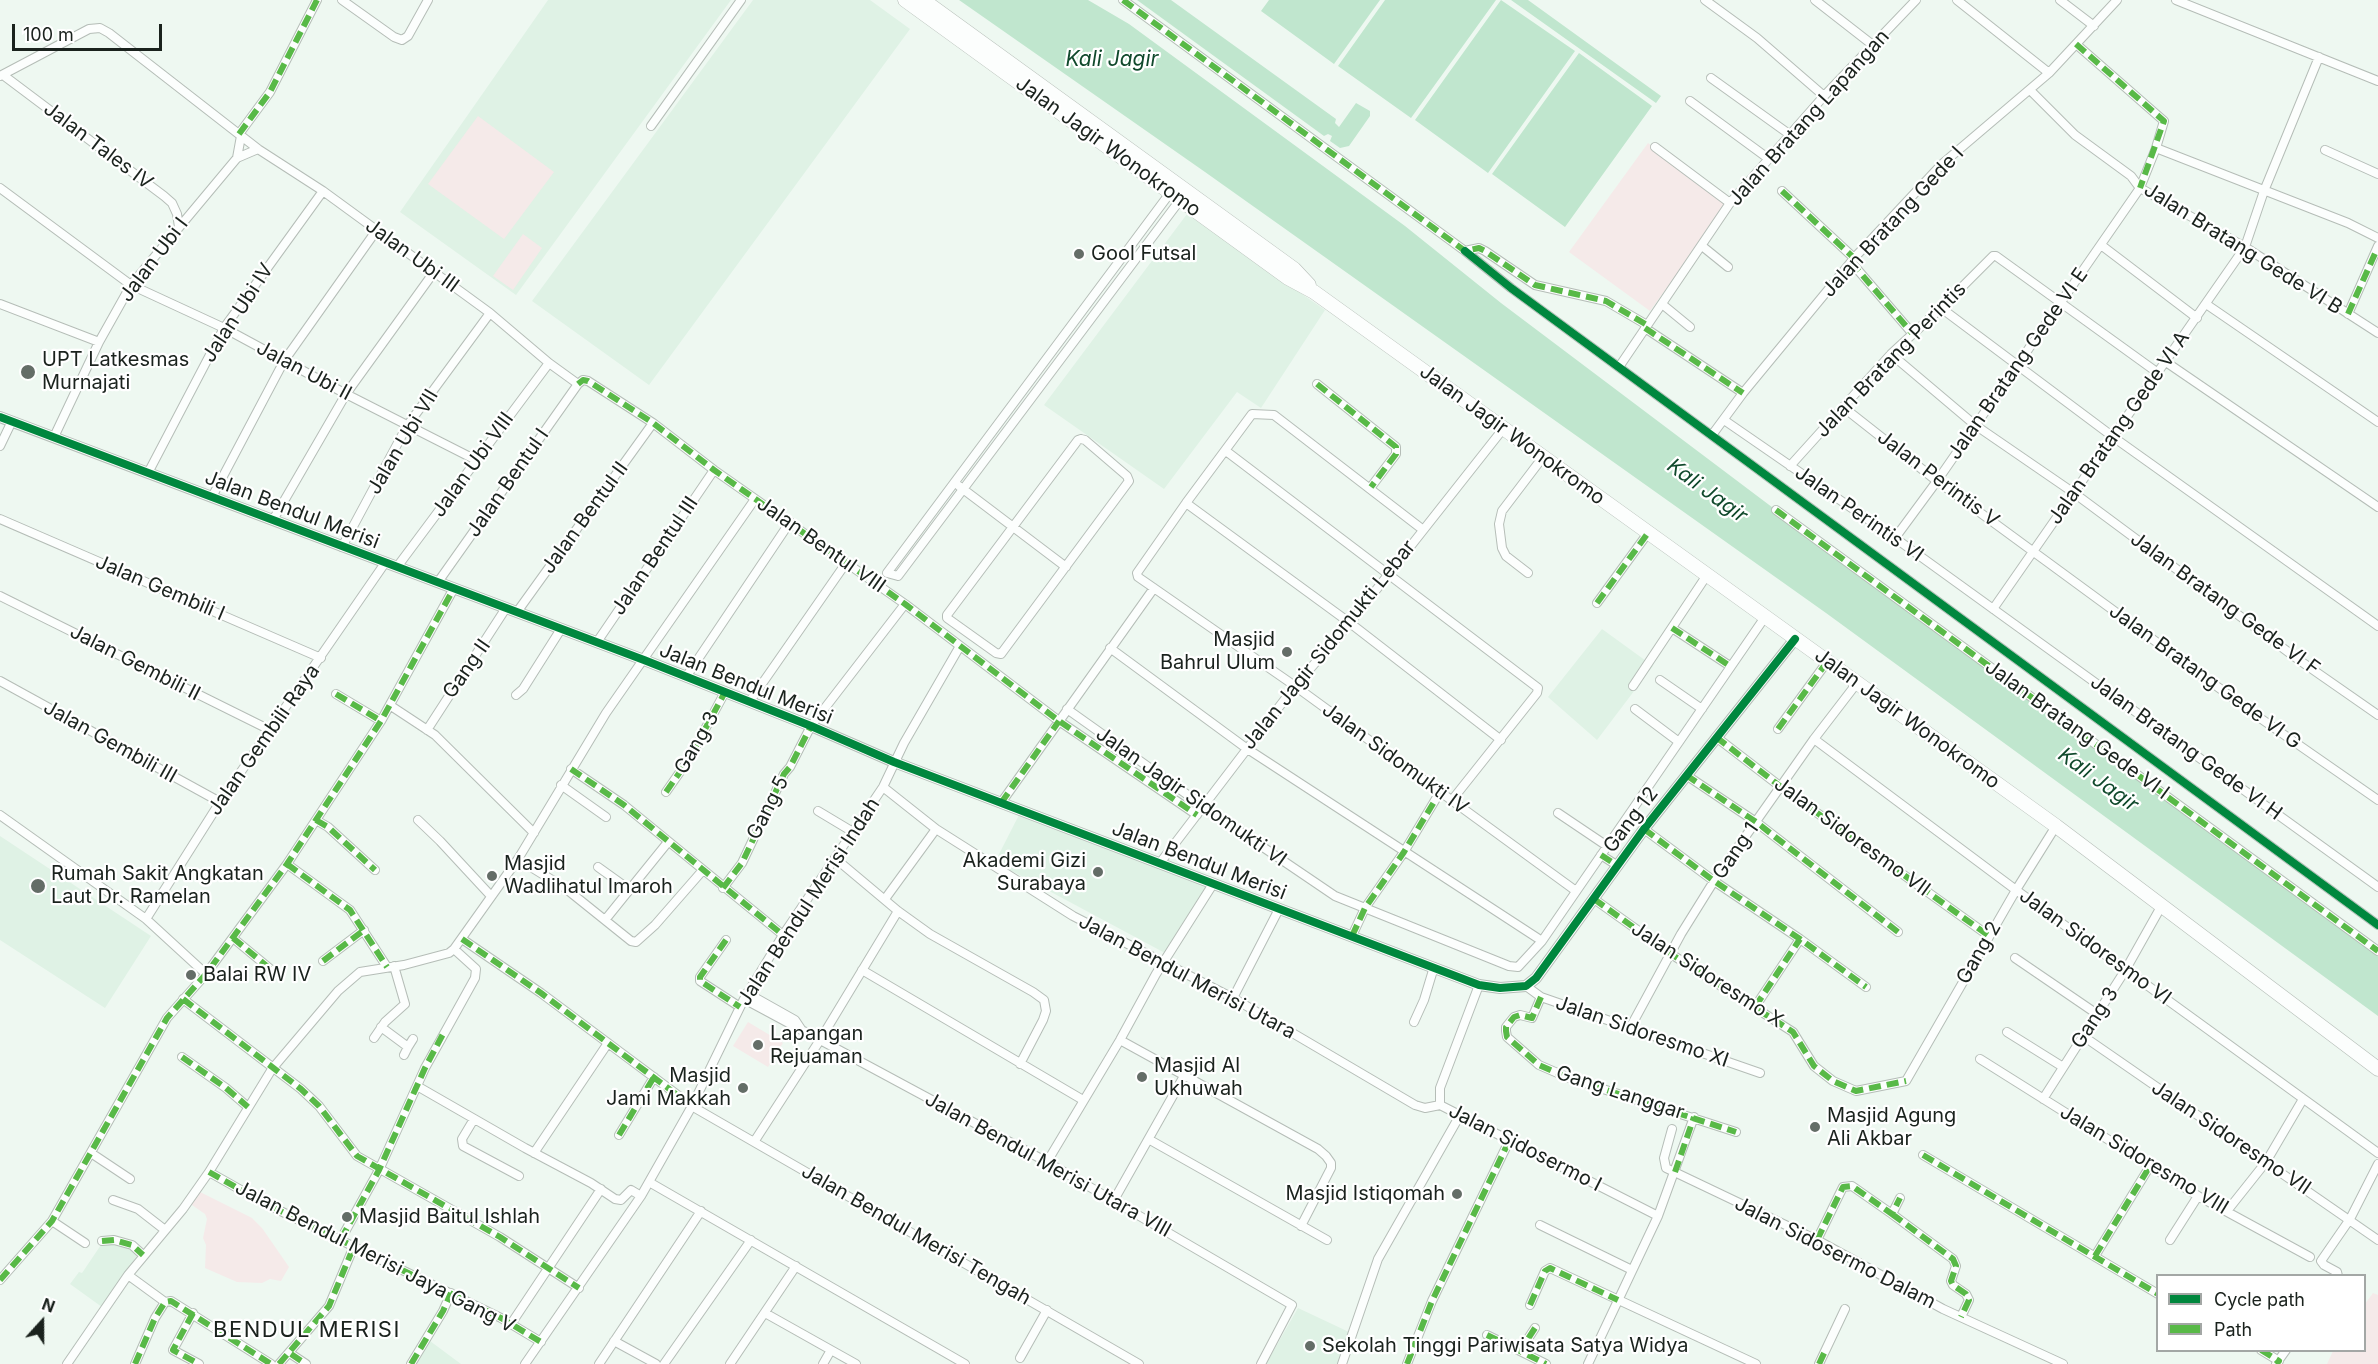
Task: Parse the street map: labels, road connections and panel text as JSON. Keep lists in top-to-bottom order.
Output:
{
  "streets": {
    "main road": ["Jalan Jagir Wonokromo"],
    "street": [
      "Jalan Bratang Lapangan",
      "Jalan Tales IV",
      "Jalan Bratang Gede I",
      "Jalan Bratang Gede VI B",
      "Jalan Ubi III",
      "Jalan Ubi I",
      "Jalan Ubi IV",
      "Jalan Bratang Perintis",
      "Jalan Bratang Gede VI E",
      "Jalan Ubi II",
      "Jalan Bratang Gede VI A",
      "Jalan Ubi VII",
      "Jalan Ubi VIII",
      "Jalan Perintis V",
      "Jalan Bentul I",
      "Jalan Bendul Merisi",
      "Jalan Perintis VI",
      "Jalan Bentul II",
      "Jalan Bentul VIII",
      "Jalan Bentul III",
      "Jalan Gembili I",
      "Jalan Bratang Gede VI F",
      "Jalan Jagir Sidomukti Lebar",
      "Jalan Gembili II",
      "Gang II",
      "Jalan Bratang Gede VI G",
      "Jalan Bratang Gede VI I",
      "Jalan Gembili Raya",
      "Jalan Gembili III",
      "Gang 3",
      "Jalan Bratang Gede VI H",
      "Jalan Sidomukti IV",
      "Jalan Jagir Sidomukti VI",
      "Gang 5",
      "Gang 12",
      "Jalan Sidoresmo VII",
      "Gang 1",
      "Jalan Bendul Merisi Indah",
      "Jalan Sidoresmo VI",
      "Gang 2",
      "Jalan Sidoresmo X",
      "Jalan Bendul Merisi Utara",
      "Jalan Sidoresmo XI",
      "Gang Langgar",
      "Jalan Sidosermo I",
      "Jalan Sidoresmo VIII",
      "Jalan Bendul Merisi Utara VIII",
      "Jalan Bendul Merisi Tengah",
      "Jalan Sidosermo Dalam",
      "Jalan Bendul Merisi Jaya Gang V"
    ]
  },
  "crossings": [
    ["Jalan Tales IV", "Jalan Ubi III"],
    ["Jalan Tales IV", "Jalan Ubi I"],
    ["Jalan Jagir Wonokromo", "Jalan Jagir Sidomukti Lebar"],
    ["Jalan Jagir Wonokromo", "Gang 3"],
    ["Jalan Jagir Wonokromo", "Jalan Jagir Sidomukti VI"],
    ["Jalan Jagir Wonokromo", "Gang 12"],
    ["Jalan Jagir Wonokromo", "Gang 1"],
    ["Jalan Jagir Wonokromo", "Gang 2"],
    ["Jalan Bratang Gede I", "Jalan Bratang Gede VI B"],
    ["Jalan Bratang Gede I", "Jalan Bratang Gede VI E"],
    ["Jalan Bratang Gede I", "Jalan Perintis VI"],
    ["Jalan Bratang Gede VI B", "Jalan Bratang Gede VI E"],
    ["Jalan Bratang Gede VI B", "Jalan Bratang Gede VI A"],
    ["Jalan Ubi III", "Jalan Ubi I"],
    ["Jalan Ubi III", "Jalan Ubi IV"],
    ["Jalan Ubi III", "Jalan Ubi VII"],
    ["Jalan Ubi III", "Jalan Ubi VIII"],
    ["Jalan Ubi III", "Jalan Bentul I"],
    ["Jalan Ubi III", "Jalan Bentul VIII"],
    ["Jalan Ubi I", "Jalan Ubi II"],
    ["Jalan Ubi I", "Jalan Bendul Merisi"],
    ["Jalan Ubi IV", "Jalan Ubi II"],
    ["Jalan Ubi IV", "Jalan Bendul Merisi"],
    ["Jalan Bratang Perintis", "Jalan Bratang Gede VI E"],
    ["Jalan Bratang Perintis", "Jalan Perintis V"],
    ["Jalan Bratang Perintis", "Jalan Perintis VI"],
    ["Jalan Bratang Perintis", "Jalan Bratang Gede VI F"],
    ["Jalan Bratang Gede VI E", "Jalan Perintis V"],
    ["Jalan Bratang Gede VI E", "Jalan Perintis VI"],
    ["Jalan Bratang Gede VI E", "Jalan Bratang Gede VI F"],
    ["Jalan Ubi II", "Jalan Ubi VII"],
    ["Jalan Ubi II", "Jalan Ubi VIII"],
    ["Jalan Bratang Gede VI A", "Jalan Perintis V"],
    ["Jalan Bratang Gede VI A", "Jalan Perintis VI"],
    ["Jalan Bratang Gede VI A", "Jalan Bratang Gede VI F"],
    ["Jalan Bratang Gede VI A", "Jalan Bratang Gede VI G"],
    ["Jalan Bratang Gede VI A", "Jalan Bratang Gede VI H"],
    ["Jalan Ubi VII", "Jalan Bendul Merisi"],
    ["Jalan Ubi VIII", "Jalan Bendul Merisi"],
    ["Jalan Perintis V", "Jalan Bratang Gede VI G"],
    ["Jalan Bentul I", "Jalan Bendul Merisi"],
    ["Jalan Bentul I", "Jalan Bentul VIII"],
    ["Jalan Bendul Merisi", "Jalan Bentul II"],
    ["Jalan Bendul Merisi", "Jalan Bentul III"],
    ["Jalan Bendul Merisi", "Jalan Jagir Sidomukti Lebar"],
    ["Jalan Bendul Merisi", "Gang II"],
    ["Jalan Bendul Merisi", "Jalan Gembili Raya"],
    ["Jalan Bendul Merisi", "Gang 3"],
    ["Jalan Bendul Merisi", "Gang 5"],
    ["Jalan Bendul Merisi", "Jalan Bendul Merisi Indah"],
    ["Jalan Bendul Merisi", "Jalan Sidosermo I"],
    ["Jalan Perintis VI", "Jalan Bratang Gede VI H"],
    ["Jalan Bentul II", "Jalan Bentul VIII"],
    ["Jalan Bentul II", "Gang II"],
    ["Jalan Bentul VIII", "Jalan Bentul III"],
    ["Jalan Bentul VIII", "Jalan Jagir Sidomukti VI"],
    ["Jalan Bentul VIII", "Gang 5"],
    ["Jalan Bentul VIII", "Jalan Bendul Merisi Indah"],
    ["Jalan Gembili I", "Jalan Gembili Raya"],
    ["Jalan Jagir Sidomukti Lebar", "Jalan Sidomukti IV"],
    ["Jalan Jagir Sidomukti Lebar", "Jalan Jagir Sidomukti VI"],
    ["Jalan Gembili II", "Jalan Gembili Raya"],
    ["Jalan Gembili Raya", "Jalan Gembili III"],
    ["Gang 3", "Jalan Sidoresmo VII"],
    ["Gang 3", "Jalan Sidoresmo VI"],
    ["Gang 3", "Jalan Sidoresmo VIII"],
    ["Jalan Sidomukti IV", "Jalan Jagir Sidomukti VI"],
    ["Gang 12", "Jalan Sidoresmo VII"],
    ["Gang 12", "Jalan Sidoresmo X"],
    ["Gang 12", "Jalan Sidoresmo XI"],
    ["Jalan Sidoresmo VII", "Gang 1"],
    ["Jalan Sidoresmo VII", "Gang 2"],
    ["Gang 1", "Jalan Sidoresmo VI"],
    ["Gang 1", "Jalan Sidoresmo X"],
    ["Gang 1", "Jalan Sidoresmo XI"],
    ["Jalan Bendul Merisi Indah", "Jalan Bendul Merisi Utara"],
    ["Jalan Bendul Merisi Indah", "Jalan Bendul Merisi Utara VIII"],
    ["Jalan Bendul Merisi Indah", "Jalan Bendul Merisi Tengah"],
    ["Jalan Bendul Merisi Indah", "Jalan Bendul Merisi Jaya Gang V"],
    ["Jalan Sidoresmo VI", "Gang 2"],
    ["Gang 2", "Jalan Sidoresmo X"],
    ["Jalan Bendul Merisi Utara", "Jalan Sidosermo I"],
    ["Jalan Sidoresmo XI", "Gang Langgar"]
  ],
  "districts": ["BENDUL MERISI"],
  "water": ["Kali Jagir"],
  "places": [
    "Gool Futsal",
    "UPT Latkesmas Murnajati",
    "Masjid Bahrul Ulum",
    "Akademi Gizi Surabaya",
    "Masjid Wadlihatul Imaroh",
    "Rumah Sakit Angkatan Laut Dr. Ramelan",
    "Balai RW IV",
    "Lapangan Rejuaman",
    "Masjid Al Ukhuwah",
    "Masjid Jami Makkah",
    "Masjid Agung Ali Akbar",
    "Masjid Istiqomah",
    "Masjid Baitul Ishlah",
    "Sekolah Tinggi Pariwisata Satya Widya"
  ],
  "legend": ["Cycle path", "Path"],
  "scale_bar": "100 m",
  "north": "top"
}
